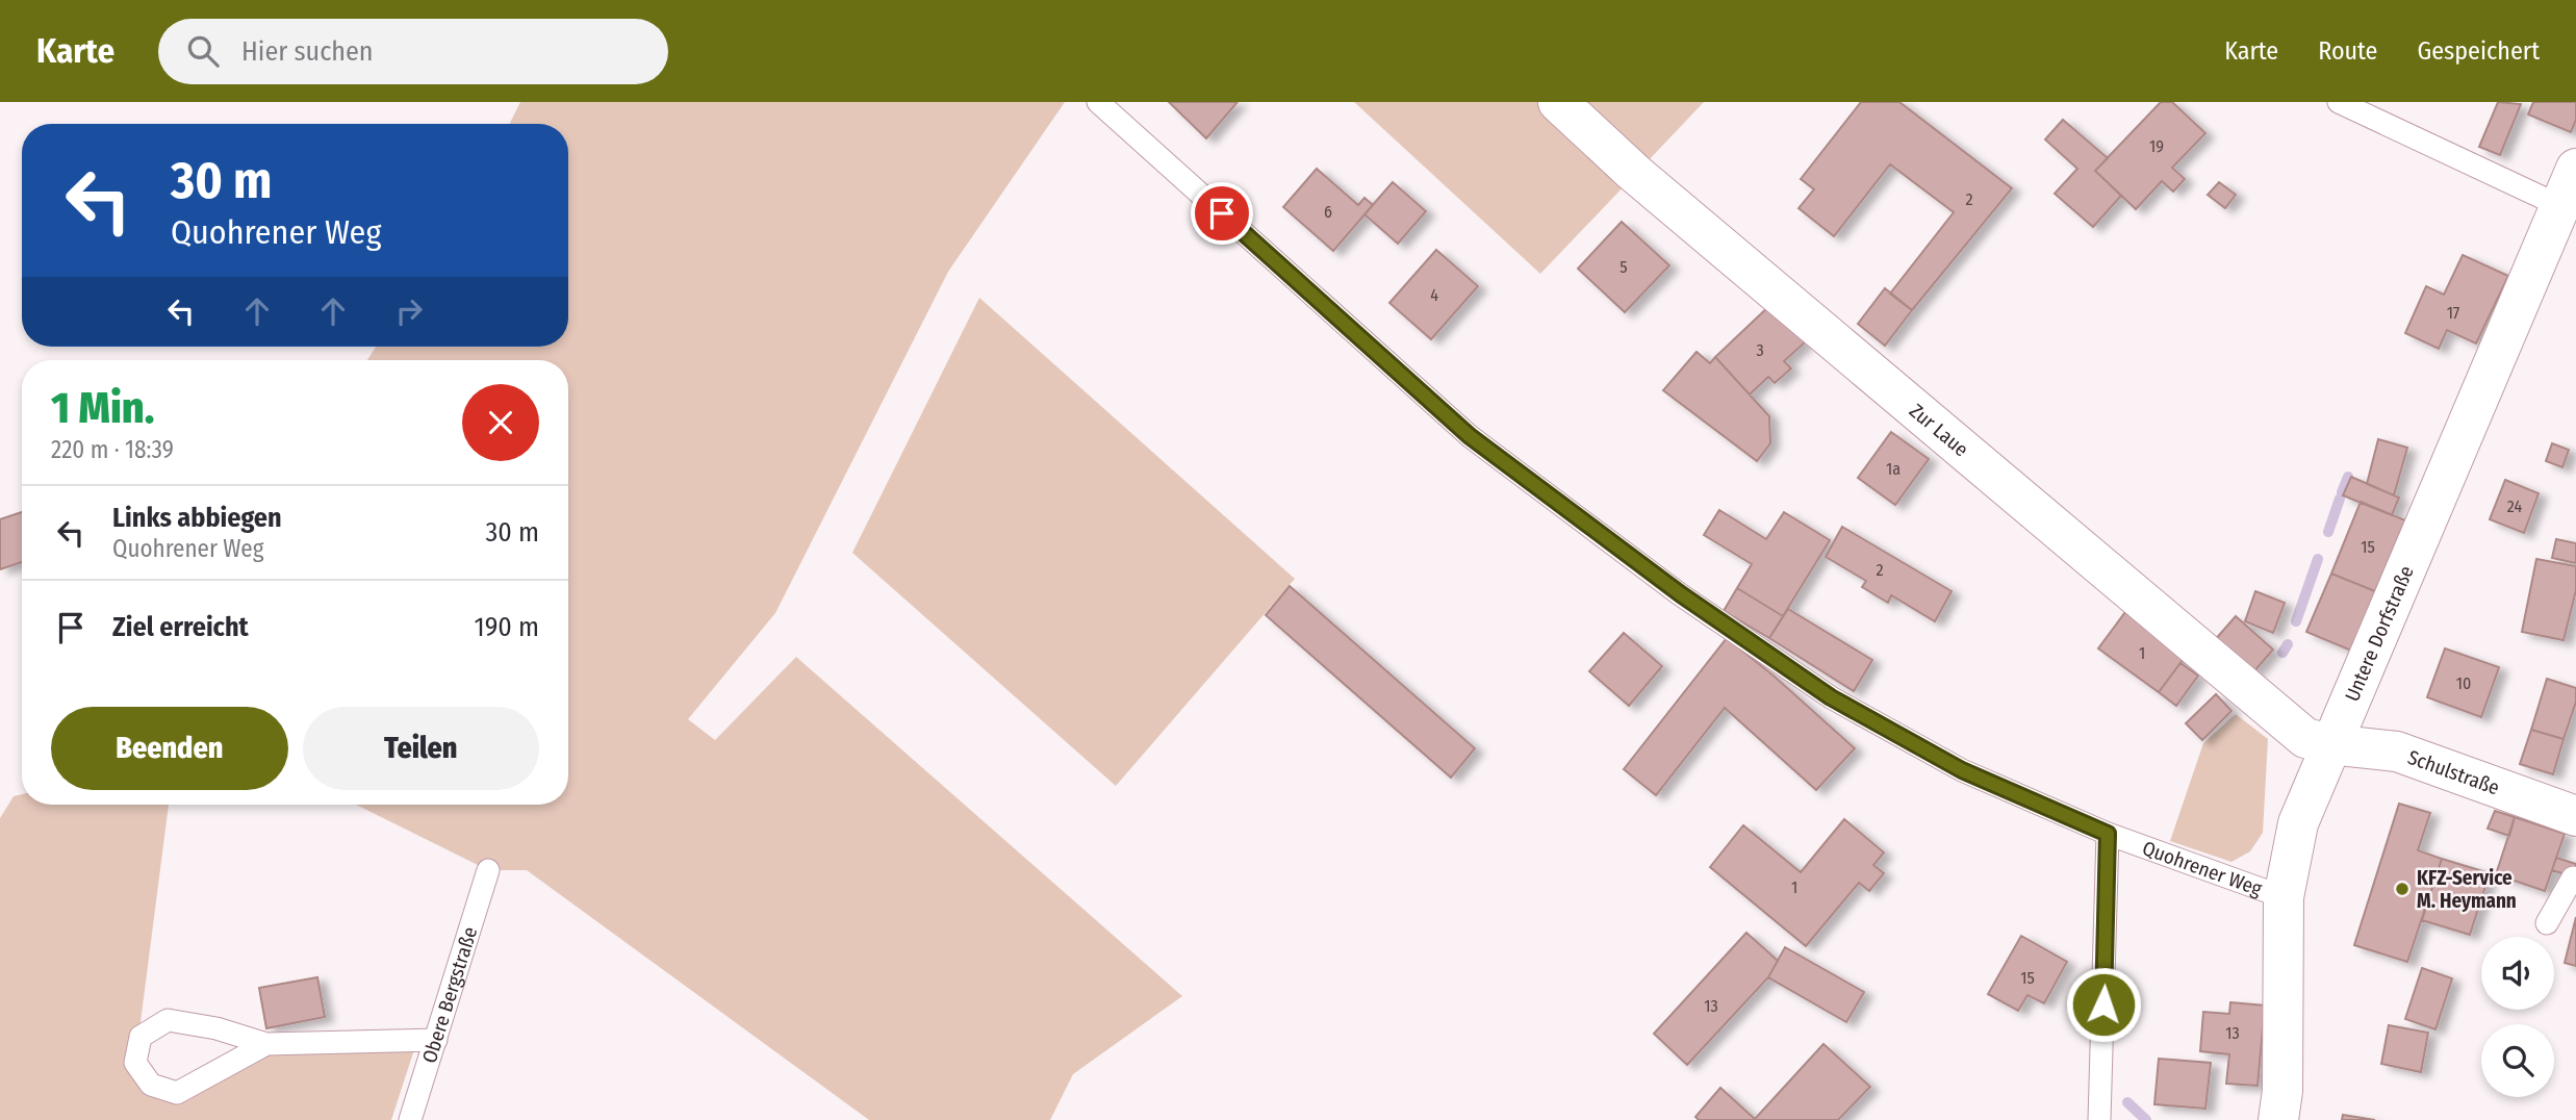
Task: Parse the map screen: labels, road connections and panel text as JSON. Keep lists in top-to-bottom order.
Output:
{
  "streets": {
    "street": ["Zur Laue", "Untere Dorfstraße", "Schulstraße"],
    "lane": ["Quohrener Weg", "Obere Bergstraße"]
  },
  "crossings": [
    ["Zur Laue", "Untere Dorfstraße"],
    ["Zur Laue", "Schulstraße"],
    ["Untere Dorfstraße", "Schulstraße"],
    ["Untere Dorfstraße", "Quohrener Weg"]
  ],
  "places": ["KFZ-Service M. Heymann"],
  "house_numbers": [
    "19",
    "2",
    "6",
    "5",
    "4",
    "17",
    "3",
    "1a",
    "24",
    "15",
    "2",
    "1",
    "10",
    "1",
    "15",
    "13",
    "13"
  ],
  "page": {
    "header": "Karte",
    "search": "Hier suchen",
    "nav": ["Karte", "Route", "Gespeichert"],
    "turn": ["30 m", "Quohrener Weg"],
    "heading": ["1 Min.", "220 m · 18:39"],
    "list": [
      {
        "name": "Links abbiegen",
        "note": "Quohrener Weg",
        "value": "30 m"
      },
      {
        "name": "Ziel erreicht",
        "value": "190 m"
      }
    ],
    "buttons": ["Beenden", "Teilen"]
  }
}
